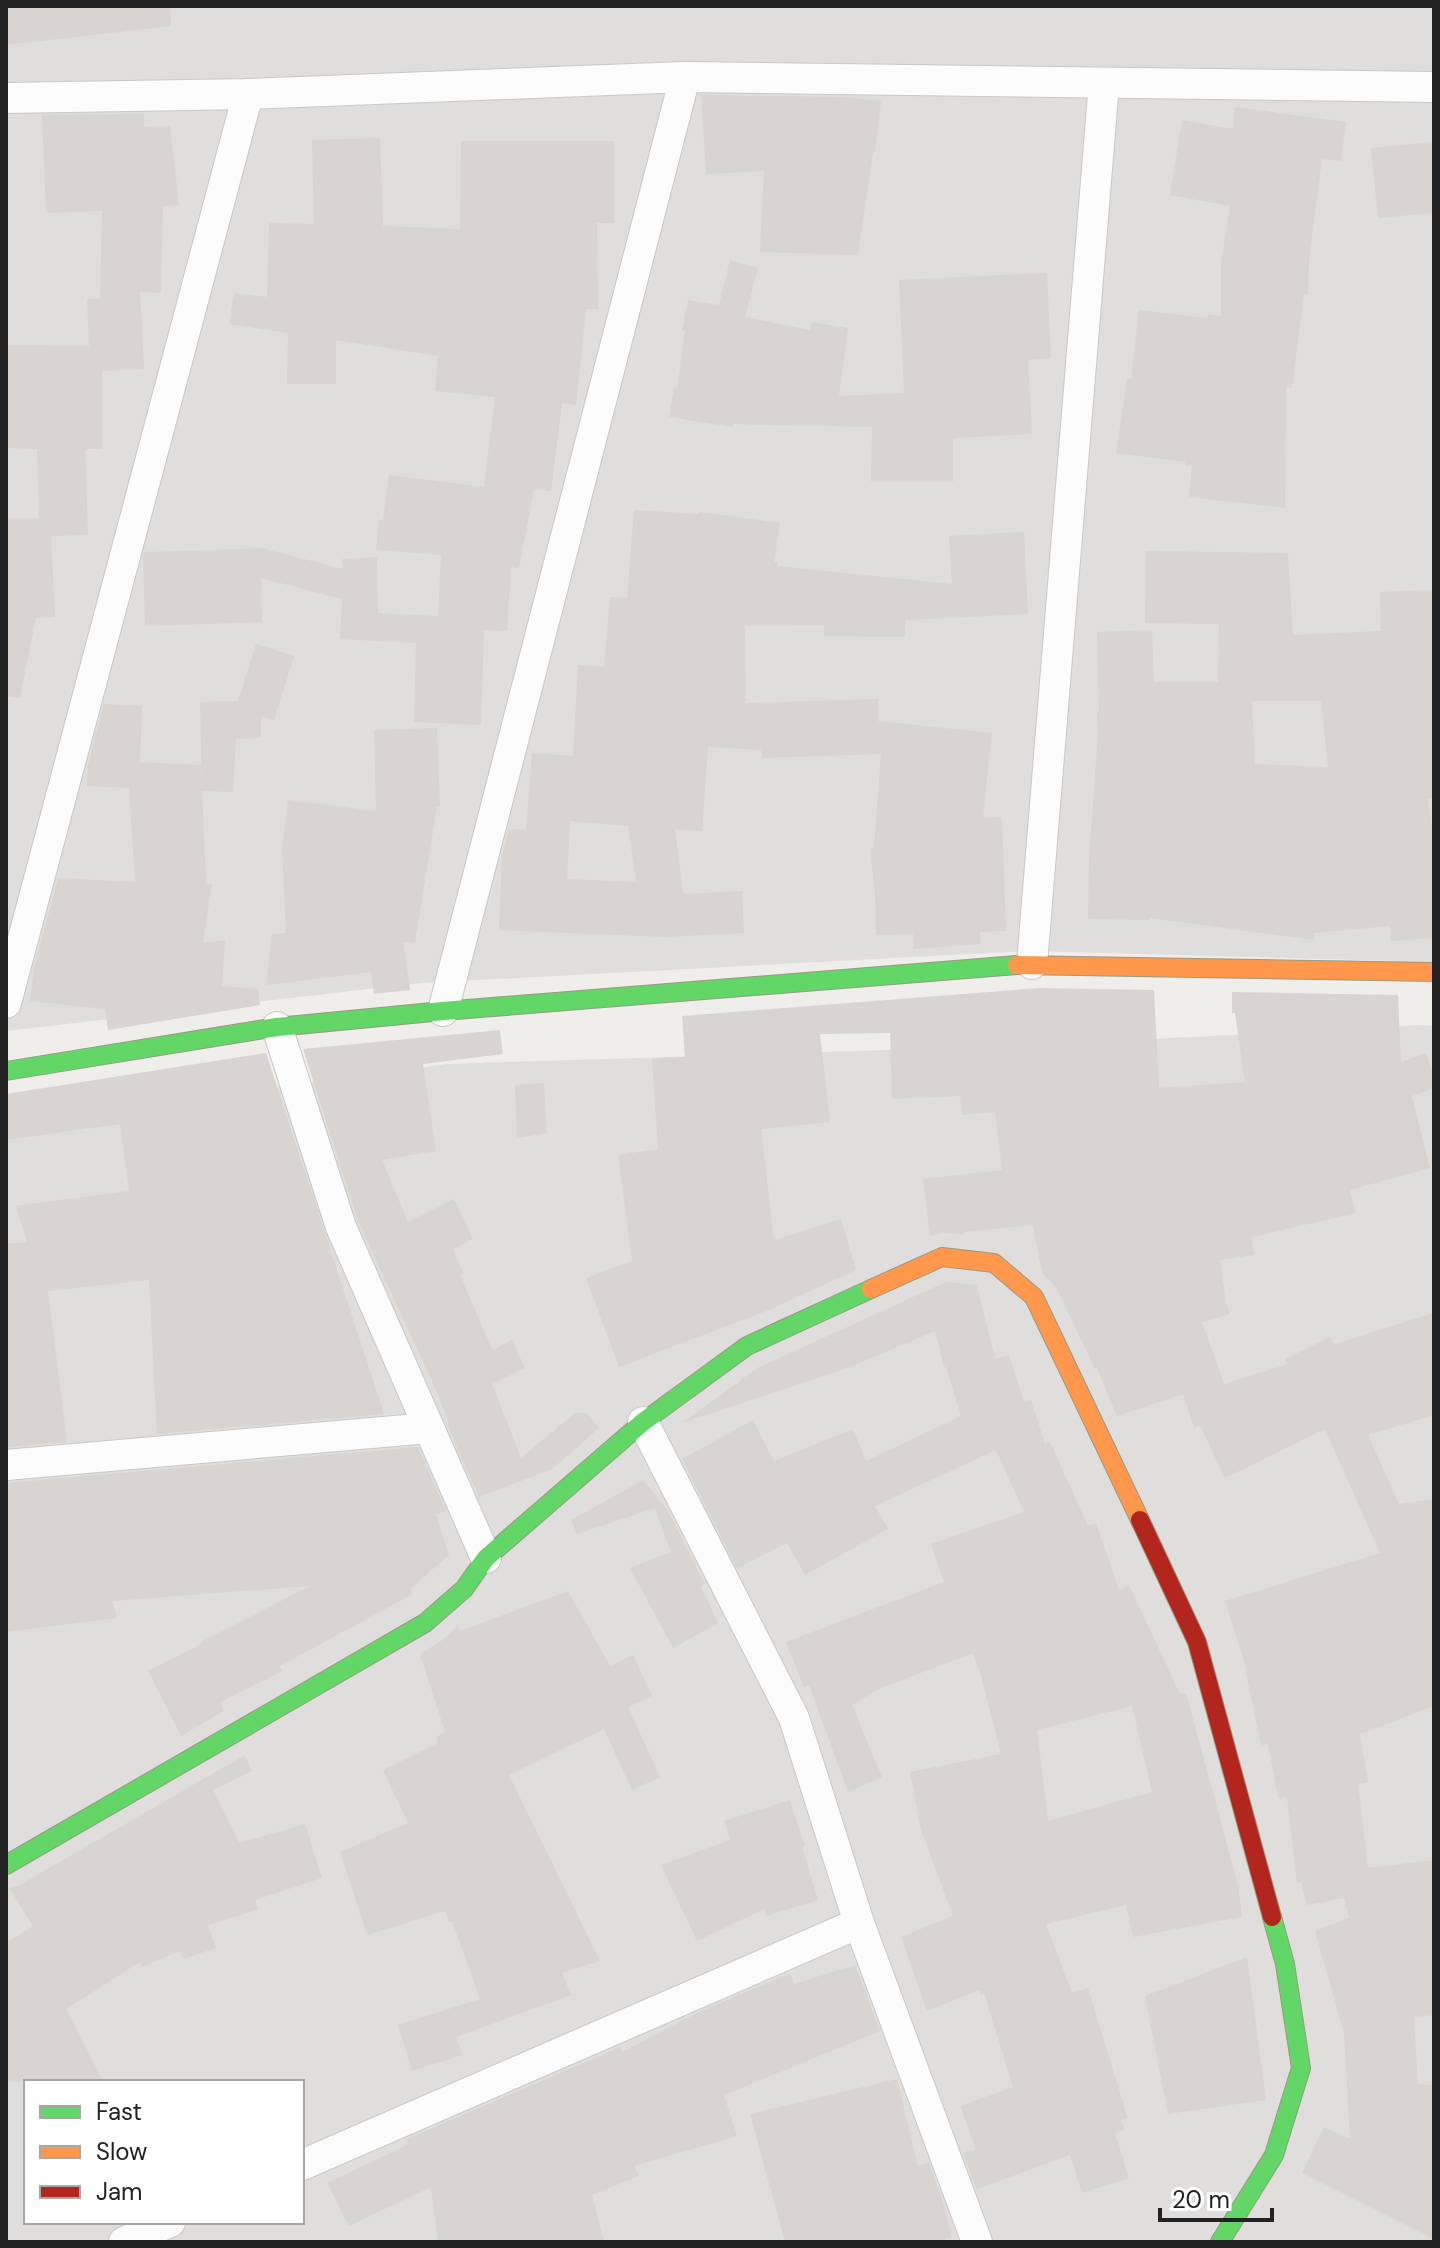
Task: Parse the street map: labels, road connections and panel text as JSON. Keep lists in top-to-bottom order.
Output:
{
  "legend": ["Fast", "Slow", "Jam"],
  "scale_bar": "20 m"
}
